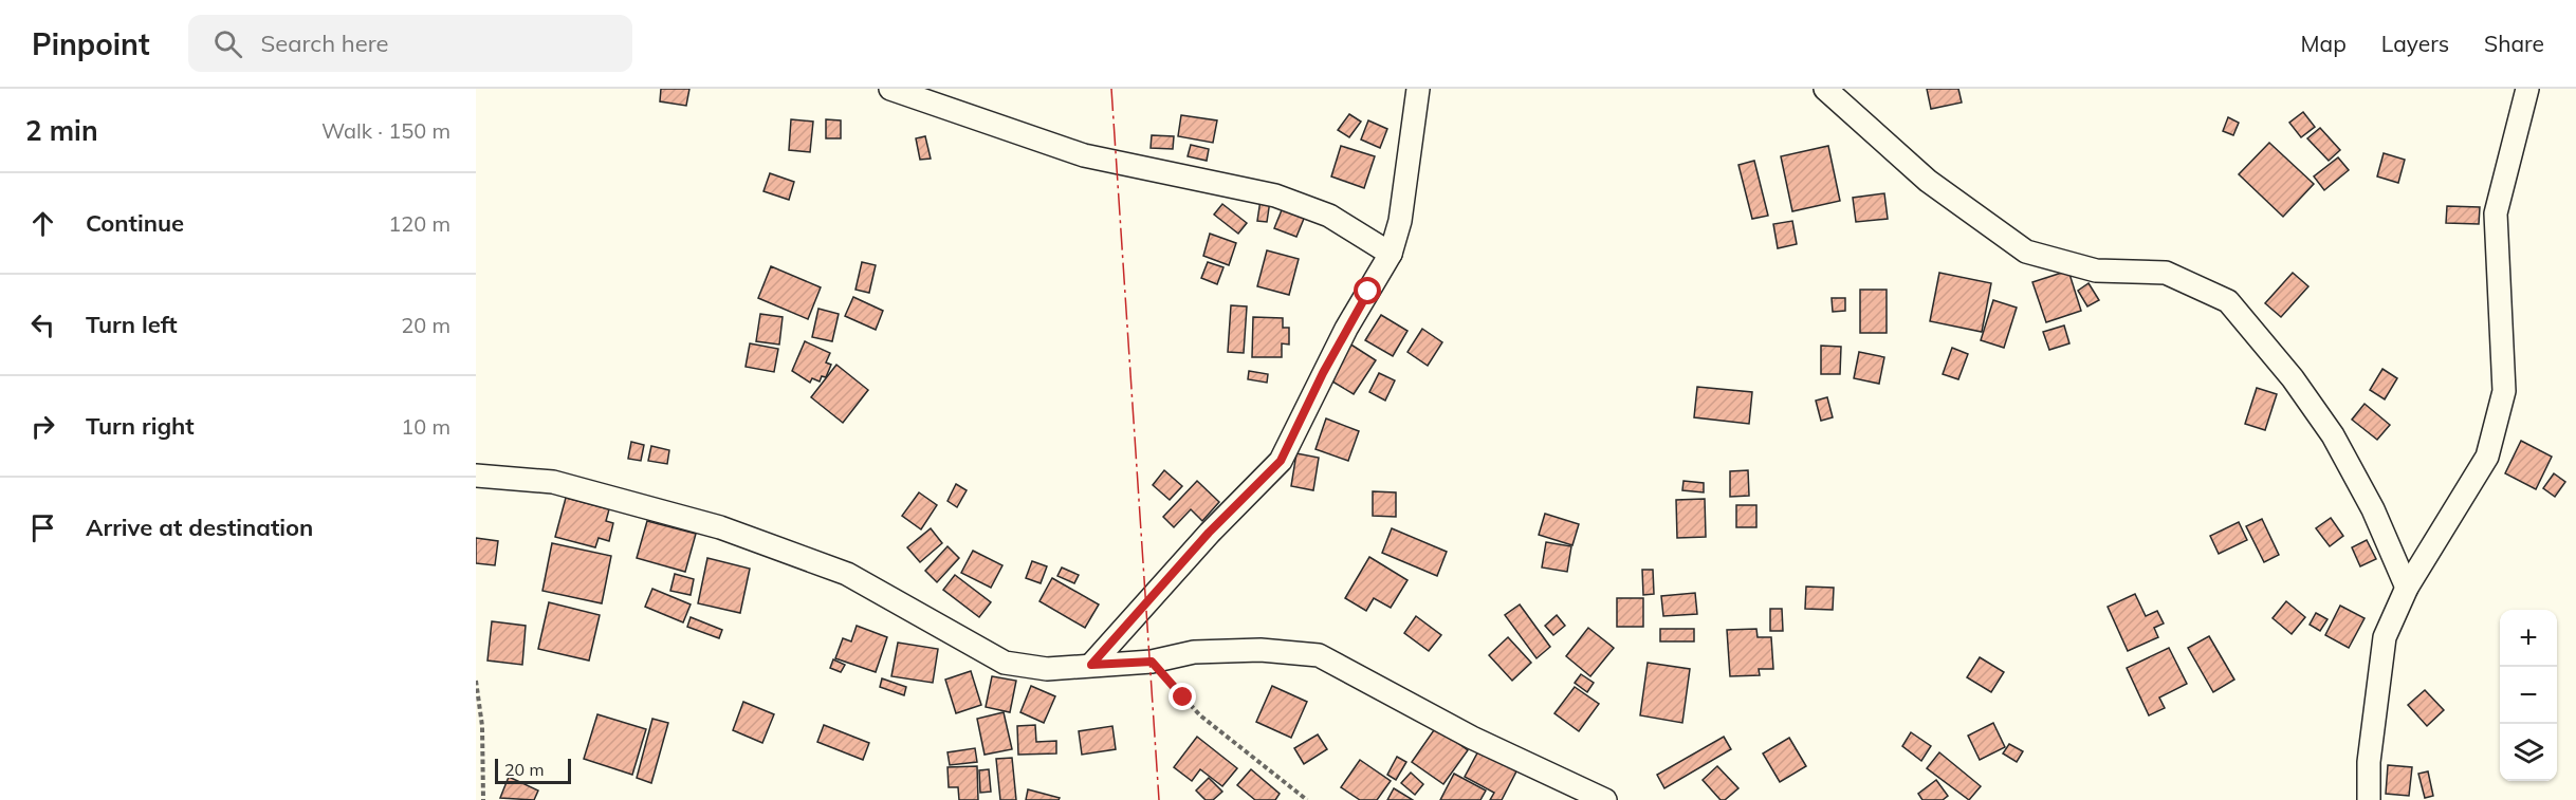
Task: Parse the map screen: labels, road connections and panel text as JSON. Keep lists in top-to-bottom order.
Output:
{
  "scale_bar": "20 m",
  "page": {
    "header": "Pinpoint",
    "search": "Search here",
    "nav": ["Map", "Layers", "Share"],
    "heading": ["2 min", "Walk · 150 m"],
    "list": [
      ["Continue", "120 m"],
      ["Turn left", "20 m"],
      ["Turn right", "10 m"],
      "Arrive at destination"
    ],
    "map_buttons": ["+", "−"],
    "scale": "20 m"
  }
}
